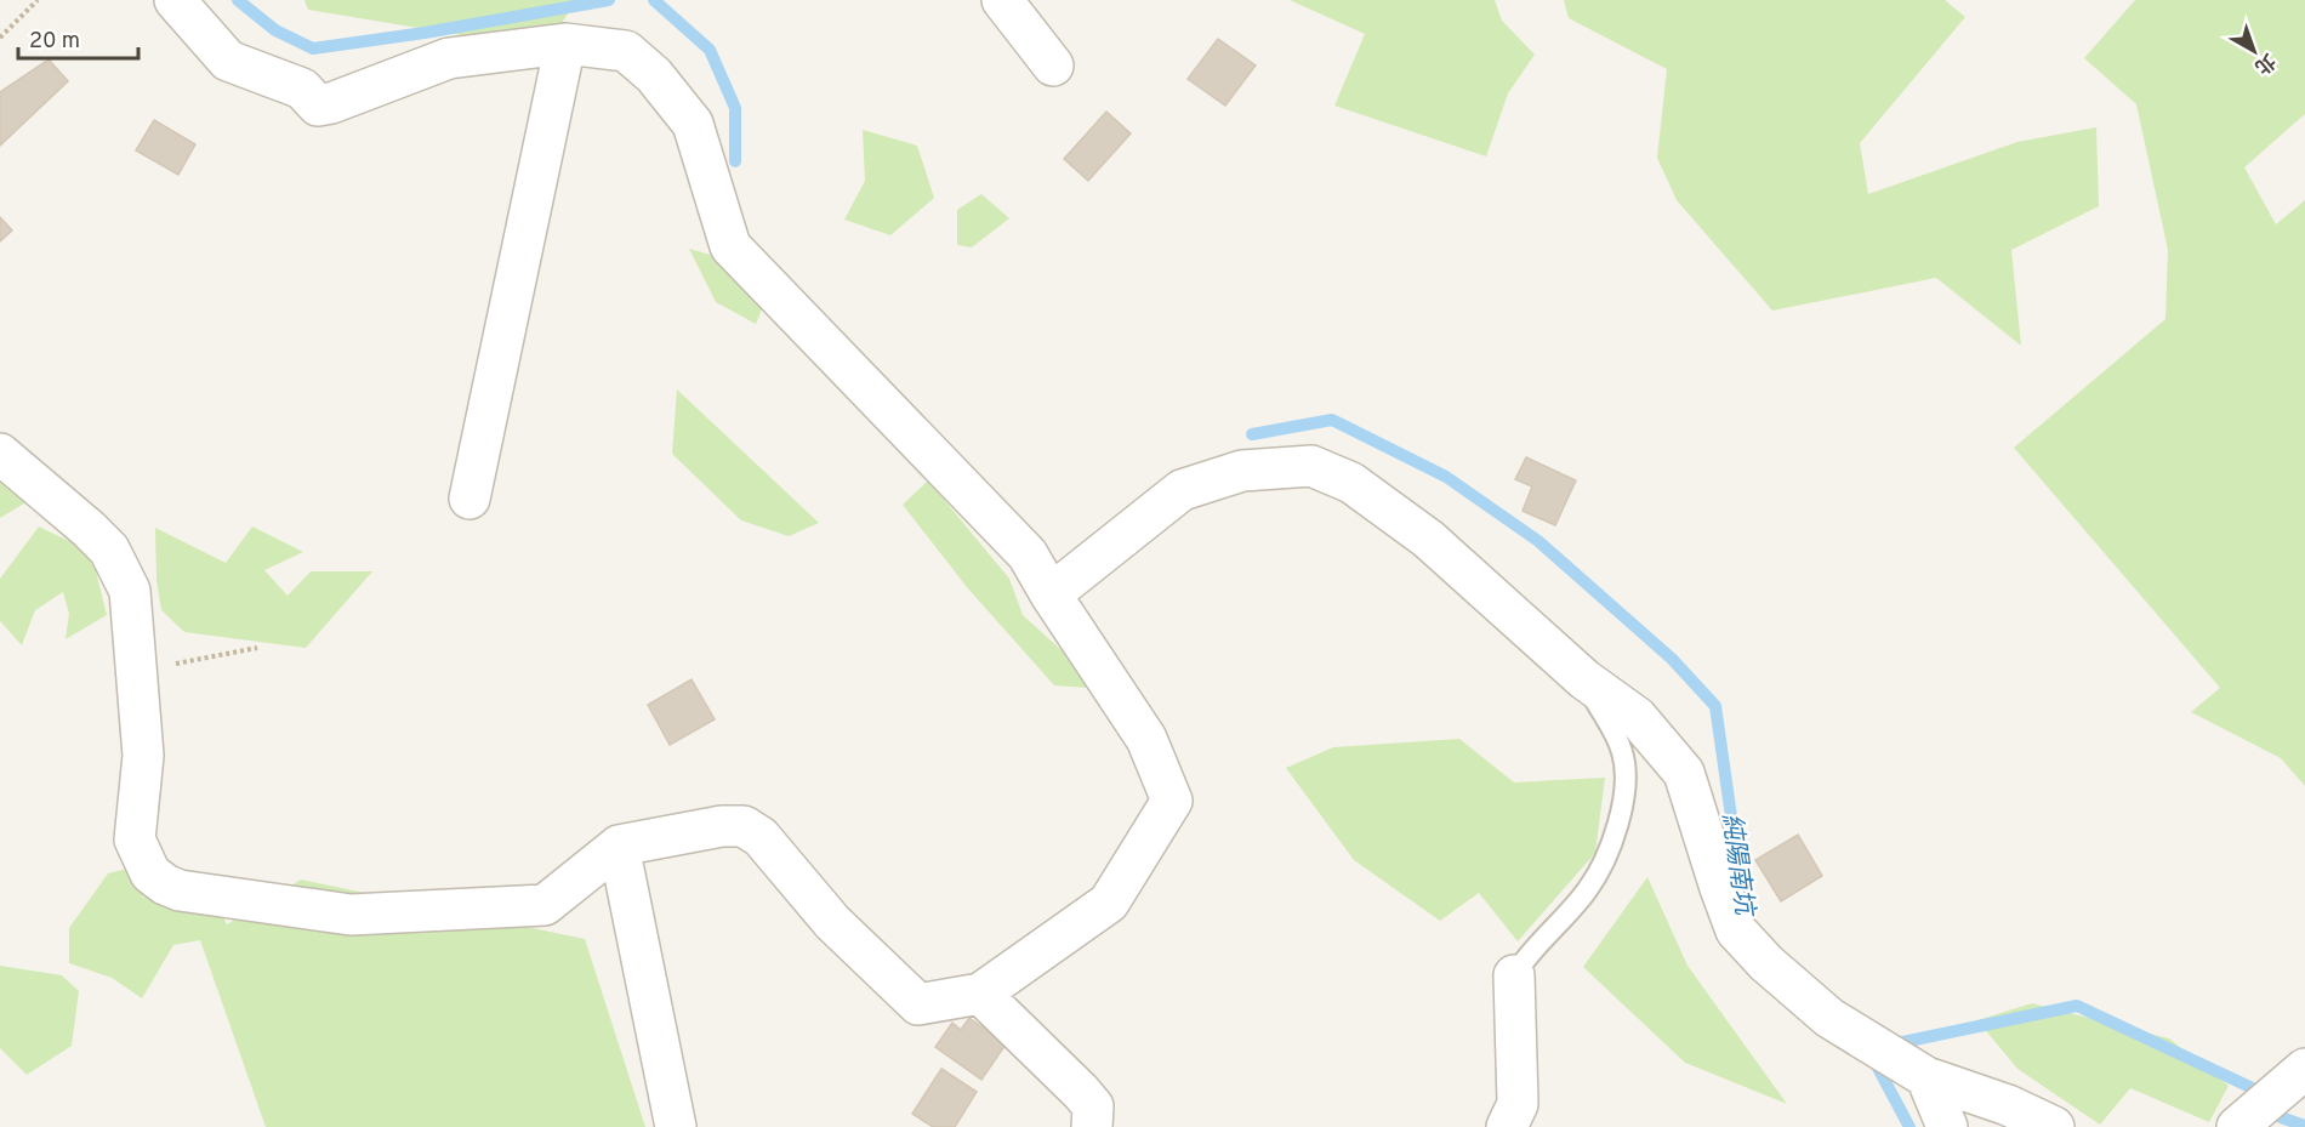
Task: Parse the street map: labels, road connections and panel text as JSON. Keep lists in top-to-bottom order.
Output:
{
  "water": ["純陽南坑"],
  "scale_bar": "20 m",
  "north": "bottom right"
}
